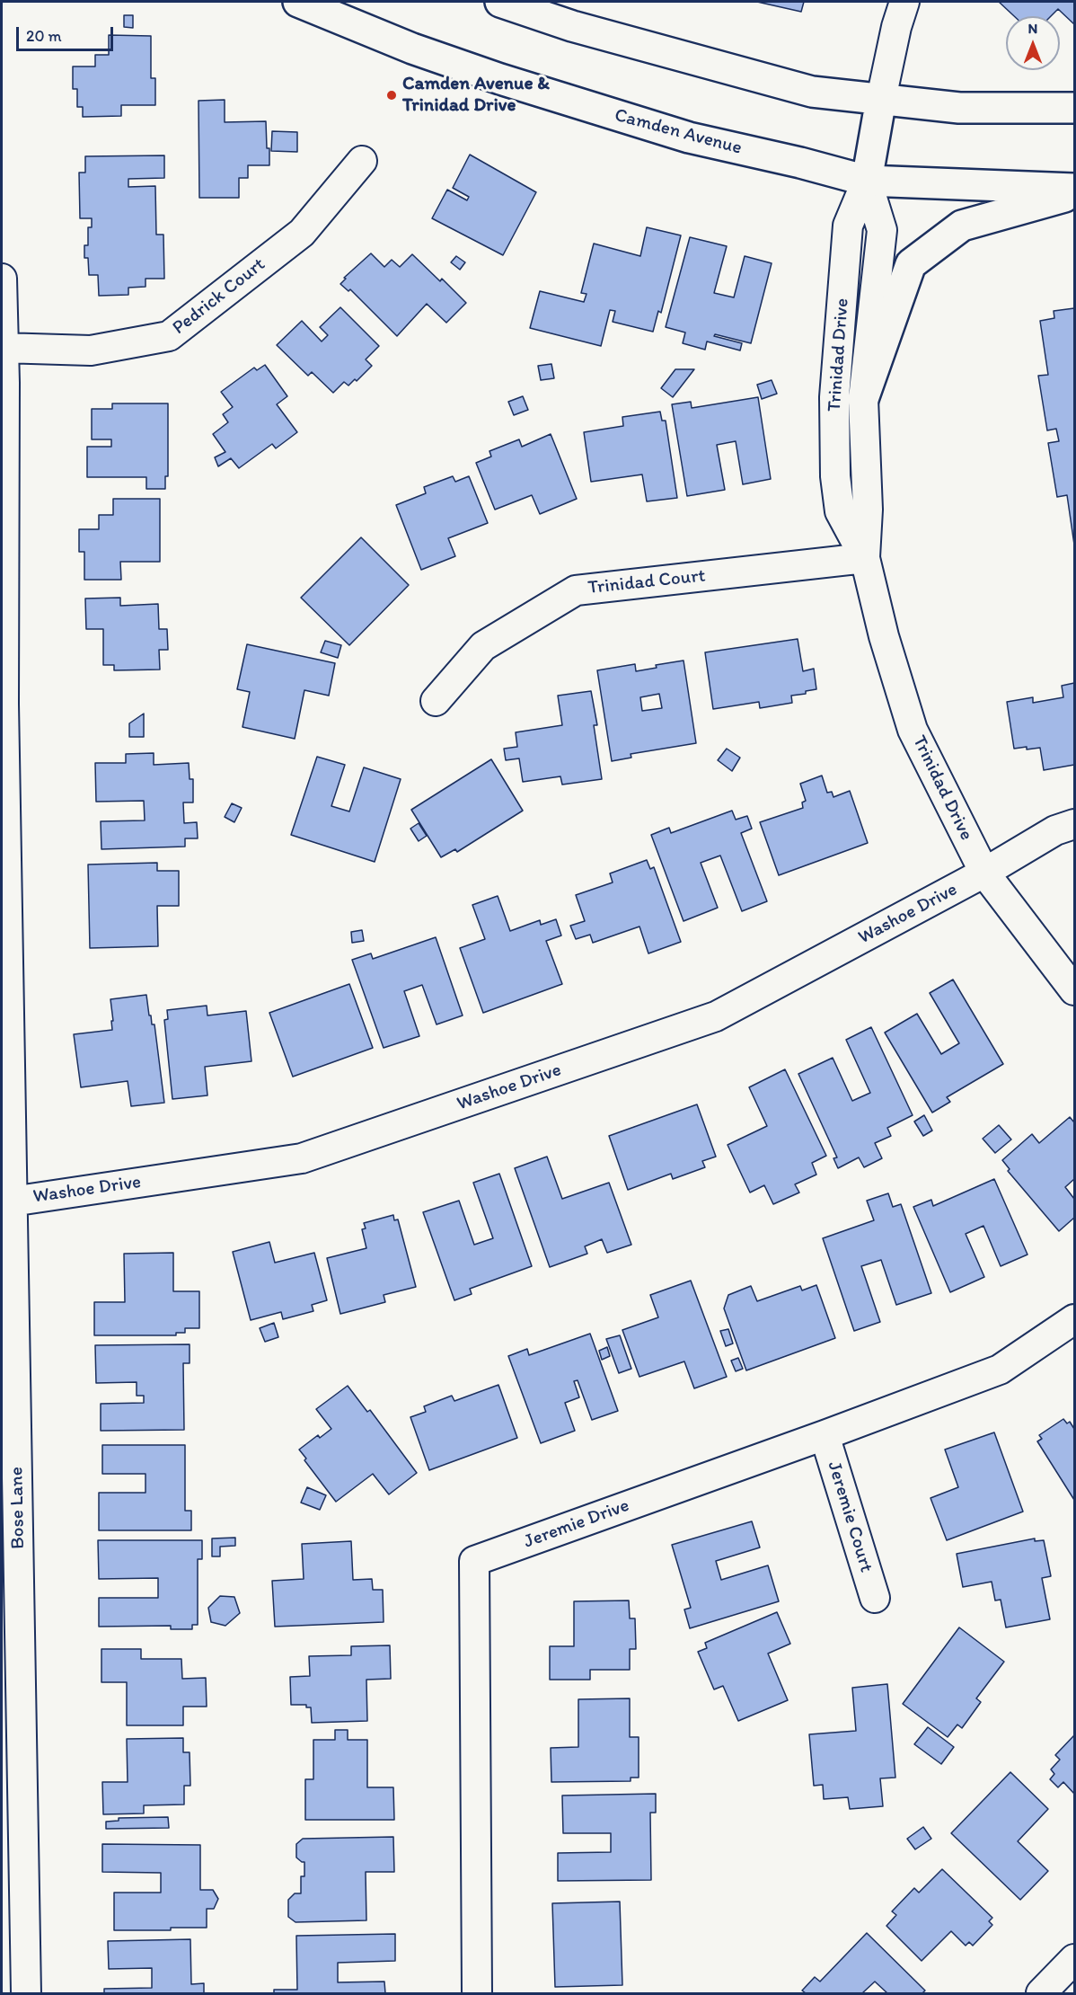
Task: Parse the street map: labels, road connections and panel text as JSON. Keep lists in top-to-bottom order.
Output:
{
  "streets": {
    "main road": ["Camden Avenue", "Trinidad Drive"],
    "street": [
      "Pedrick Court",
      "Trinidad Court",
      "Washoe Drive",
      "Bose Lane",
      "Jeremie Court",
      "Jeremie Drive"
    ]
  },
  "crossings": [
    ["Camden Avenue", "Trinidad Drive"],
    ["Pedrick Court", "Bose Lane"],
    ["Trinidad Drive", "Trinidad Court"],
    ["Trinidad Drive", "Washoe Drive"],
    ["Washoe Drive", "Bose Lane"],
    ["Jeremie Court", "Jeremie Drive"]
  ],
  "places": ["Camden Avenue & Trinidad Drive"],
  "scale_bar": "20 m",
  "north": "top"
}
